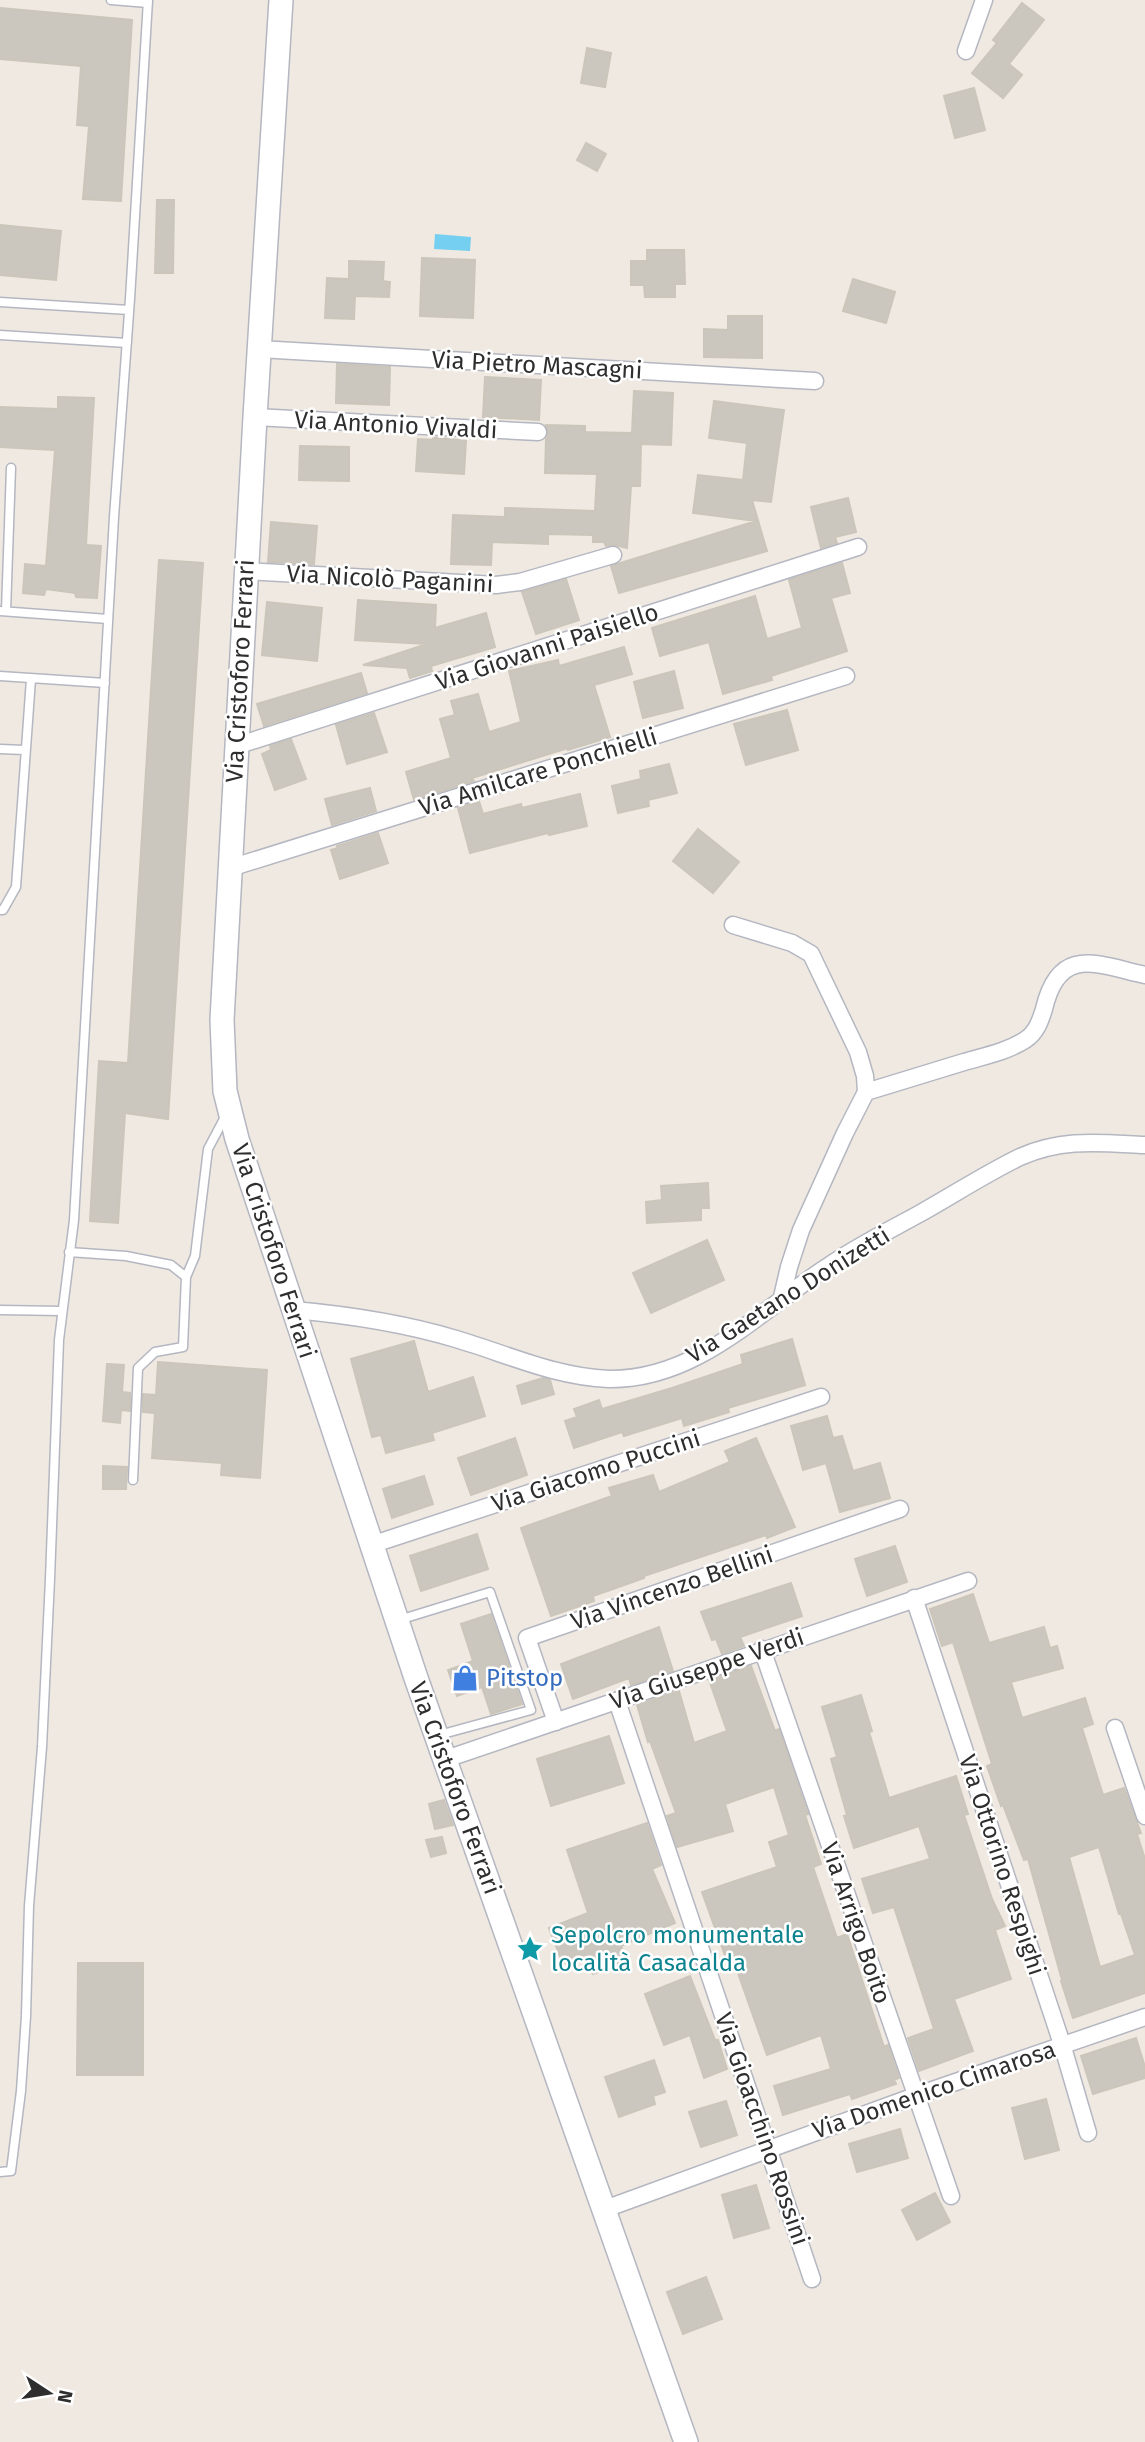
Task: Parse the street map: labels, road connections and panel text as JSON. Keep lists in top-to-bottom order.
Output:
{
  "streets": {
    "main road": ["Via Cristoforo Ferrari"],
    "street": [
      "Via Pietro Mascagni",
      "Via Antonio Vivaldi",
      "Via Nicolò Paganini",
      "Via Giovanni Paisiello",
      "Via Amilcare Ponchielli",
      "Via Gaetano Donizetti",
      "Via Giacomo Puccini",
      "Via Vincenzo Bellini",
      "Via Giuseppe Verdi",
      "Via Ottorino Respighi",
      "Via Arrigo Boito",
      "Via Domenico Cimarosa",
      "Via Gioacchino Rossini"
    ]
  },
  "crossings": [
    ["Via Pietro Mascagni", "Via Cristoforo Ferrari"],
    ["Via Antonio Vivaldi", "Via Cristoforo Ferrari"],
    ["Via Nicolò Paganini", "Via Cristoforo Ferrari"],
    ["Via Giovanni Paisiello", "Via Cristoforo Ferrari"],
    ["Via Cristoforo Ferrari", "Via Amilcare Ponchielli"],
    ["Via Cristoforo Ferrari", "Via Gaetano Donizetti"],
    ["Via Cristoforo Ferrari", "Via Giacomo Puccini"],
    ["Via Cristoforo Ferrari", "Via Giuseppe Verdi"],
    ["Via Cristoforo Ferrari", "Via Domenico Cimarosa"],
    ["Via Vincenzo Bellini", "Via Giuseppe Verdi"],
    ["Via Giuseppe Verdi", "Via Ottorino Respighi"],
    ["Via Giuseppe Verdi", "Via Arrigo Boito"],
    ["Via Giuseppe Verdi", "Via Gioacchino Rossini"],
    ["Via Ottorino Respighi", "Via Domenico Cimarosa"],
    ["Via Arrigo Boito", "Via Domenico Cimarosa"],
    ["Via Domenico Cimarosa", "Via Gioacchino Rossini"]
  ],
  "places": {
    "shop": ["Pitstop"],
    "place": ["Sepolcro monumentale località Casacalda"]
  },
  "north": "right"
}
